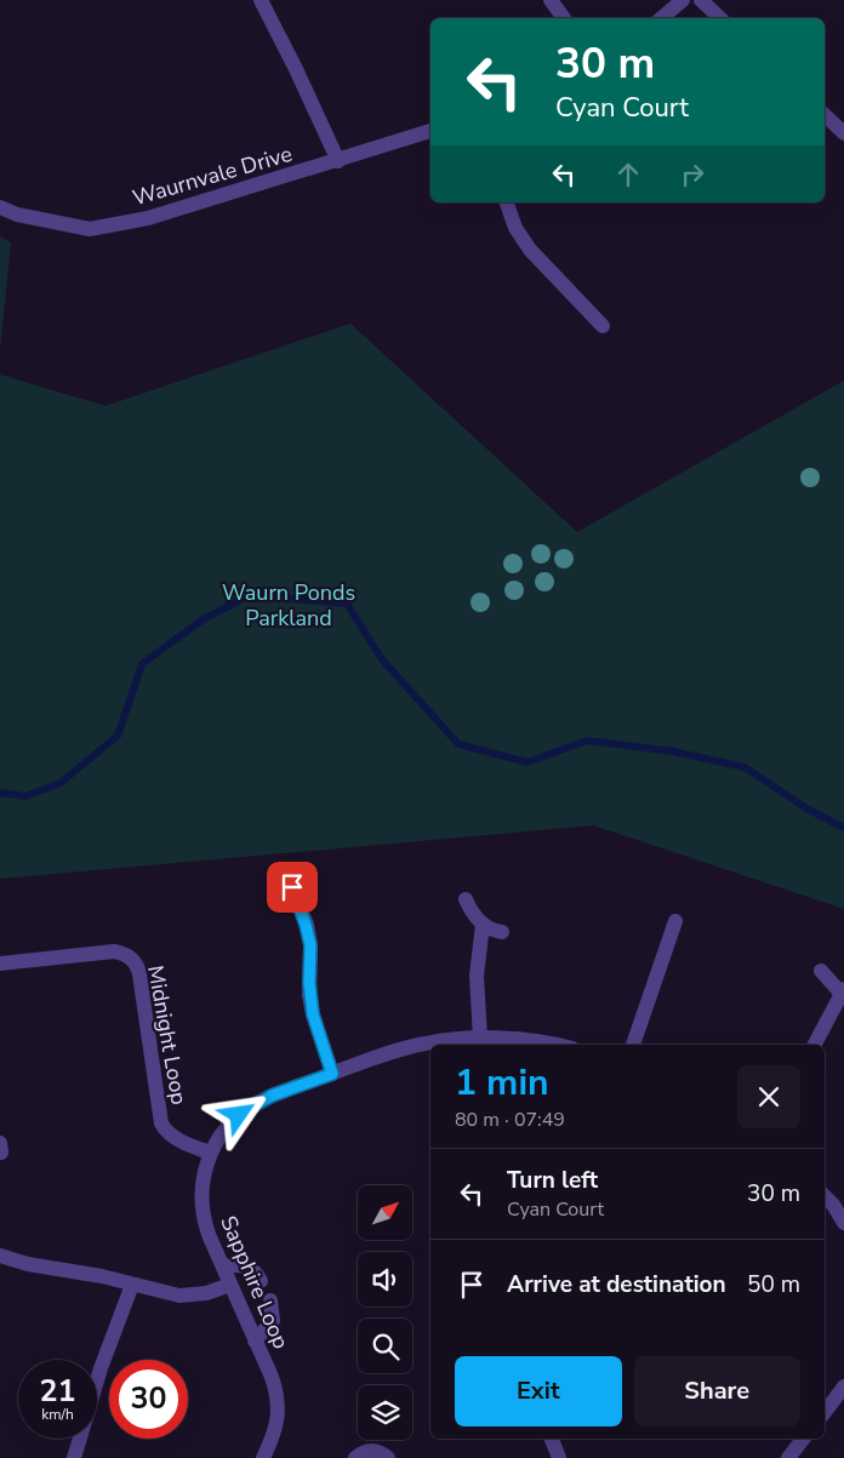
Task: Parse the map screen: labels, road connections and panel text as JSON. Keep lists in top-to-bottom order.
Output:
{
  "streets": {
    "street": ["Waurnvale Drive", "Midnight Loop", "Sapphire Loop"]
  },
  "crossings": [
    ["Midnight Loop", "Sapphire Loop"]
  ],
  "parks": ["Waurn Ponds Parkland"],
  "north": "top right",
  "page": {
    "turn": ["30 m", "Cyan Court"],
    "heading": ["1 min", "80 m · 07:49"],
    "list": [
      {
        "name": "Turn left",
        "note": "Cyan Court",
        "value": "30 m"
      },
      {
        "name": "Arrive at destination",
        "value": "50 m"
      }
    ],
    "buttons": ["Exit", "Share"],
    "speed": "21 km/h",
    "limit": "30"
  }
}
